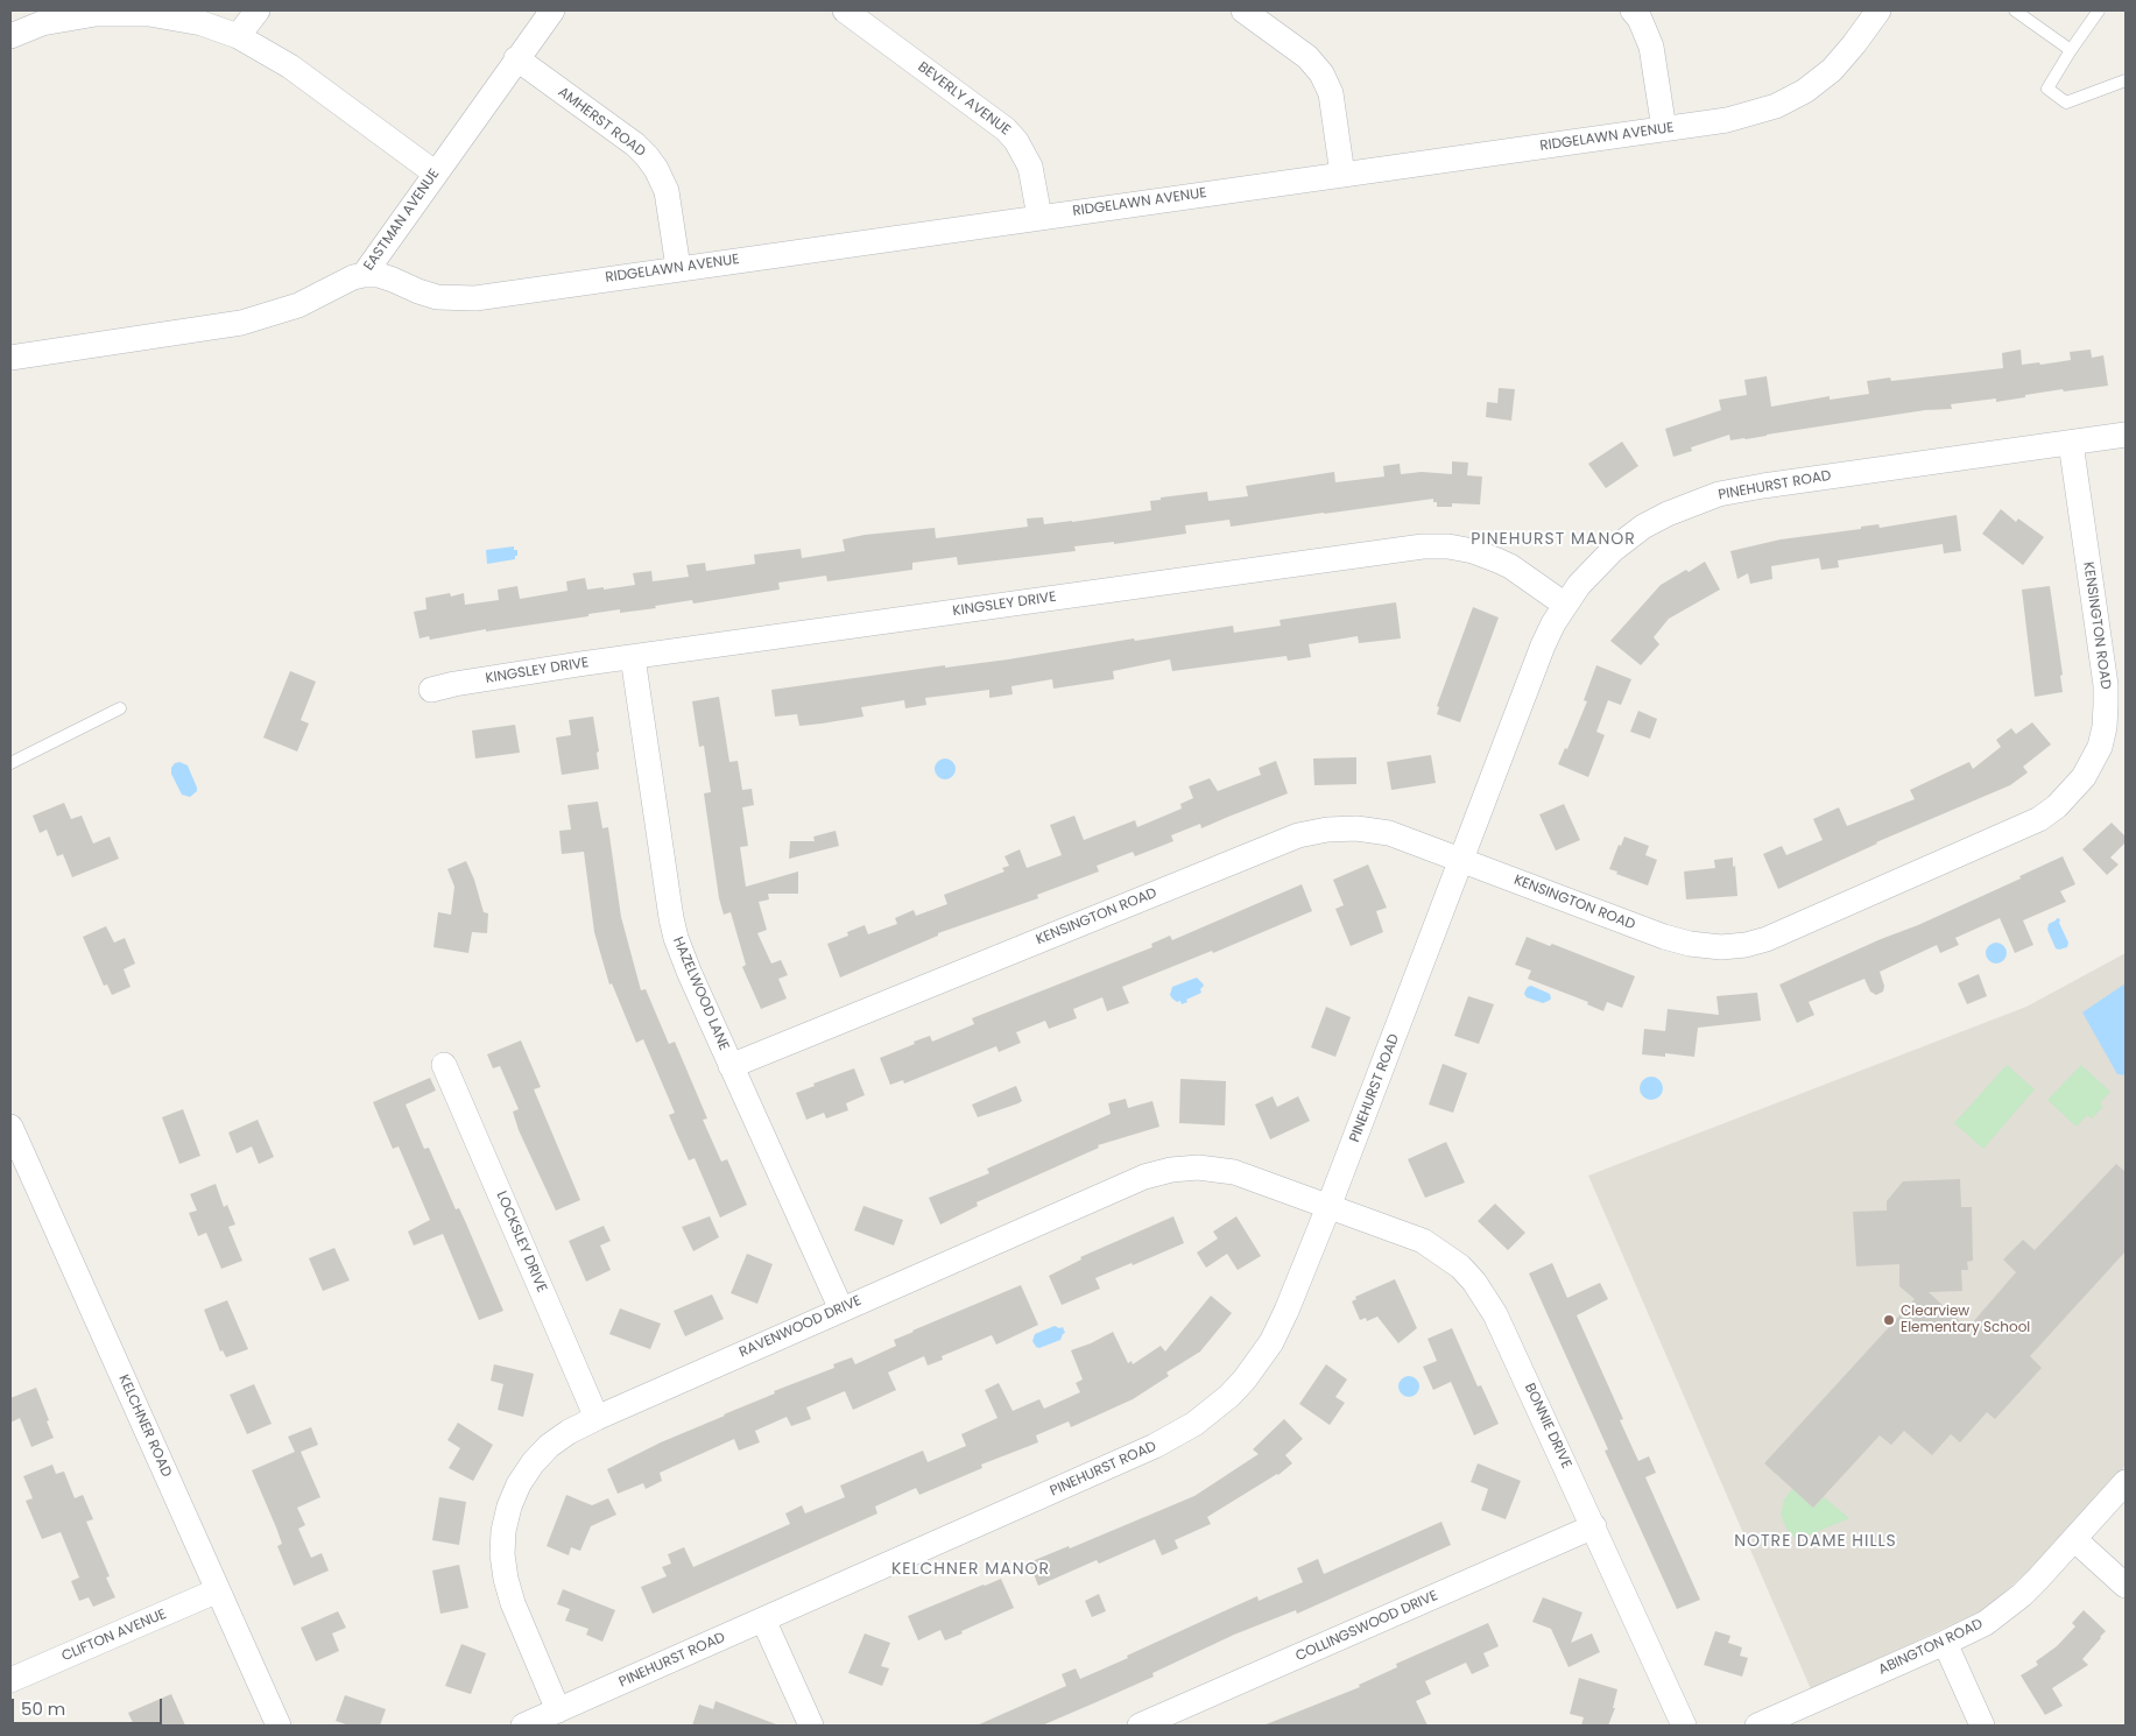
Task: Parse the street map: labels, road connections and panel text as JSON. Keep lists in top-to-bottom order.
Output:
{
  "streets": {
    "street": [
      "BEVERLY AVENUE",
      "AMHERST ROAD",
      "RIDGELAWN AVENUE",
      "EASTMAN AVENUE",
      "PINEHURST ROAD",
      "KINGSLEY DRIVE",
      "KENSINGTON ROAD",
      "HAZELWOOD LANE",
      "LOCKSLEY DRIVE",
      "RAVENWOOD DRIVE",
      "KELCHNER ROAD",
      "BONNIE DRIVE",
      "COLLINGSWOOD DRIVE",
      "CLIFTON AVENUE",
      "ABINGTON ROAD"
    ]
  },
  "crossings": [
    ["BEVERLY AVENUE", "RIDGELAWN AVENUE"],
    ["AMHERST ROAD", "RIDGELAWN AVENUE"],
    ["AMHERST ROAD", "EASTMAN AVENUE"],
    ["RIDGELAWN AVENUE", "EASTMAN AVENUE"],
    ["PINEHURST ROAD", "KINGSLEY DRIVE"],
    ["PINEHURST ROAD", "KENSINGTON ROAD"],
    ["PINEHURST ROAD", "RAVENWOOD DRIVE"],
    ["PINEHURST ROAD", "BONNIE DRIVE"],
    ["KINGSLEY DRIVE", "HAZELWOOD LANE"],
    ["KENSINGTON ROAD", "HAZELWOOD LANE"],
    ["HAZELWOOD LANE", "RAVENWOOD DRIVE"],
    ["LOCKSLEY DRIVE", "RAVENWOOD DRIVE"],
    ["RAVENWOOD DRIVE", "BONNIE DRIVE"],
    ["KELCHNER ROAD", "CLIFTON AVENUE"],
    ["BONNIE DRIVE", "COLLINGSWOOD DRIVE"]
  ],
  "districts": ["PINEHURST MANOR", "NOTRE DAME HILLS", "KELCHNER MANOR"],
  "places": ["Clearview Elementary School"],
  "scale_bar": "50 m"
}
